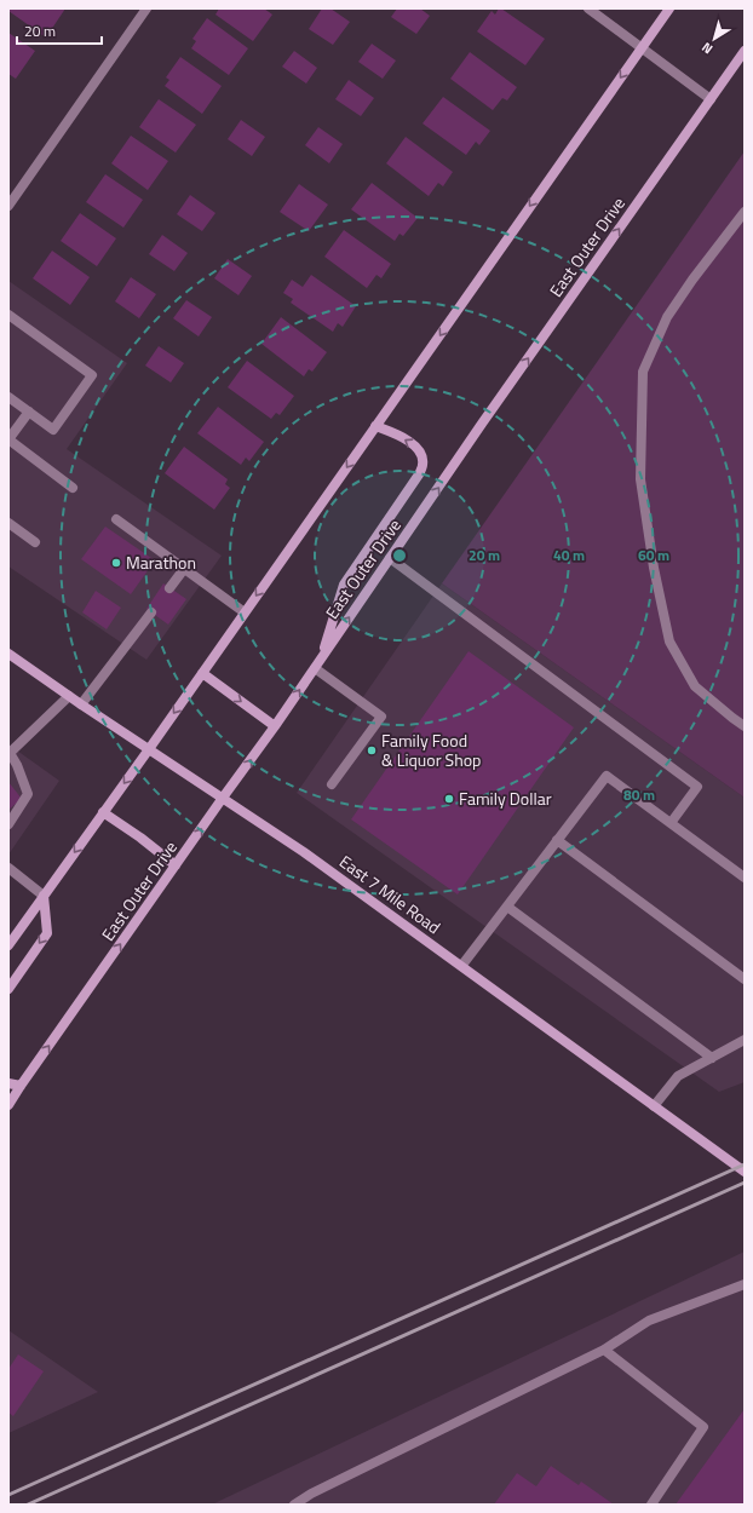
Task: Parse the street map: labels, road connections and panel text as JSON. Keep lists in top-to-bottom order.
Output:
{
  "streets": {
    "main road": ["East Outer Drive", "East 7 Mile Road"]
  },
  "crossings": [
    ["East Outer Drive", "East 7 Mile Road"]
  ],
  "places": ["Marathon", "Family Food & Liquor Shop", "Family Dollar"],
  "scale_bar": "20 m",
  "north": "bottom left",
  "rings": [
    "20 m",
    "40 m",
    "60 m",
    "80 m"
  ]
}
